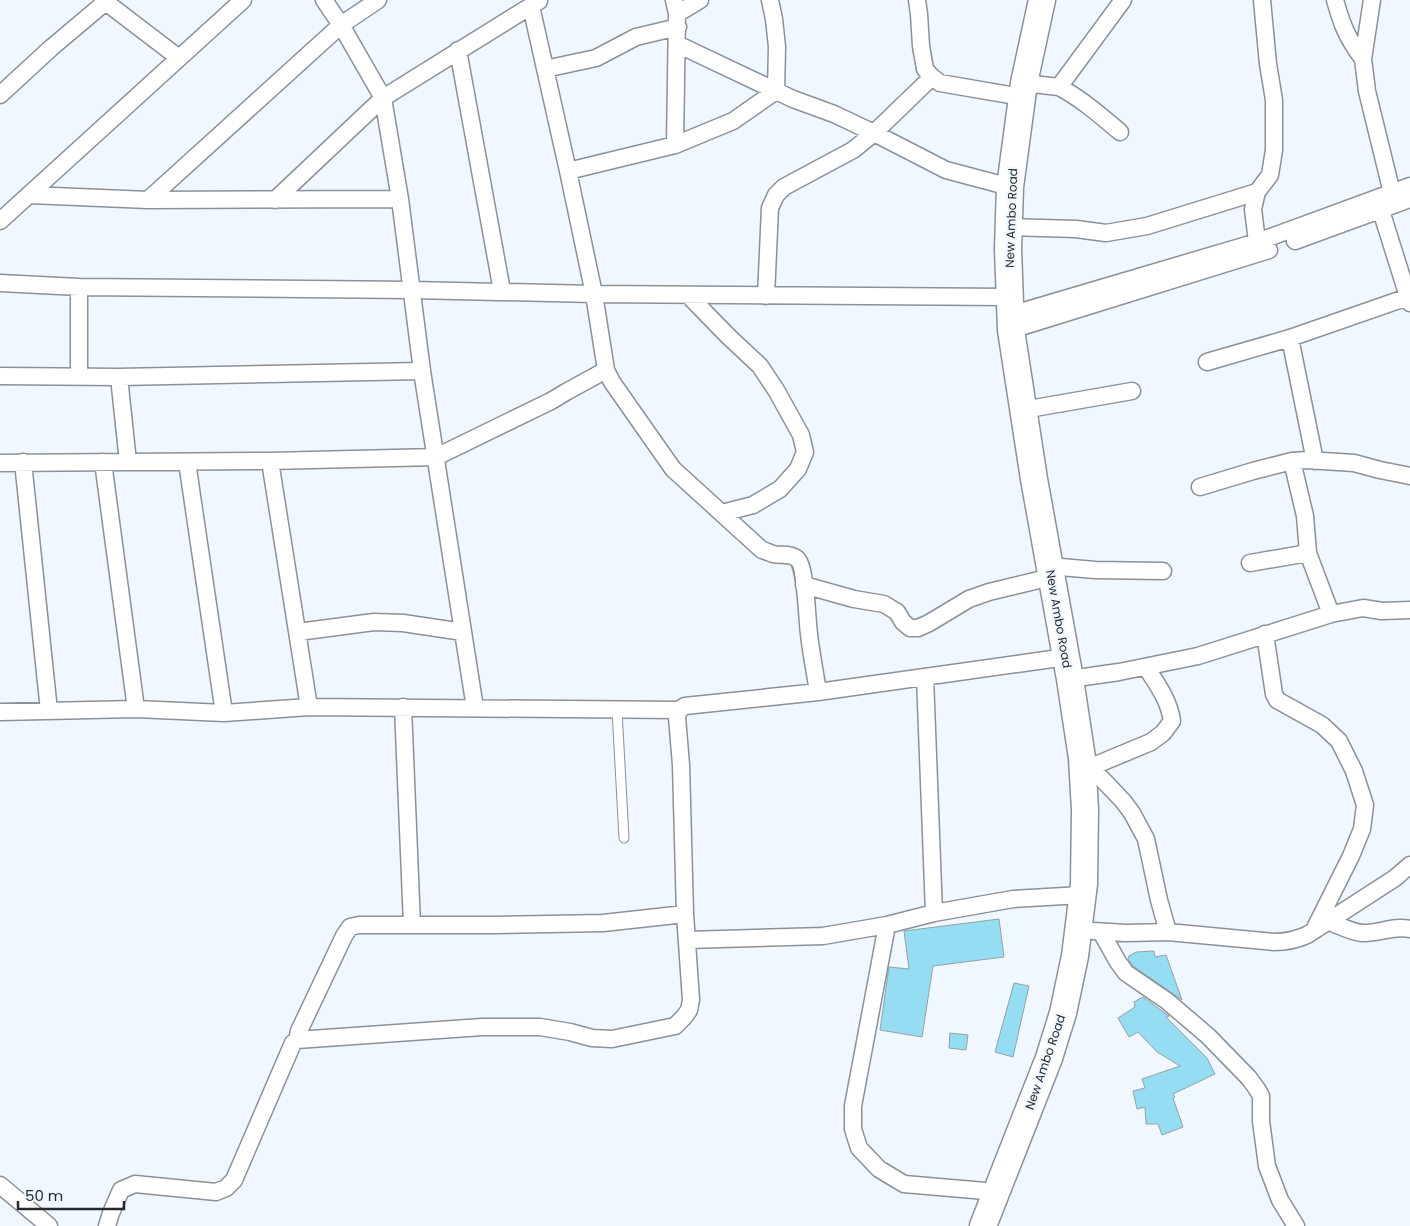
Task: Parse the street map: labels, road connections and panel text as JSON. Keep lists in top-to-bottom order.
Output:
{
  "streets": {
    "main road": ["New Ambo Road"]
  },
  "scale_bar": "50 m"
}
